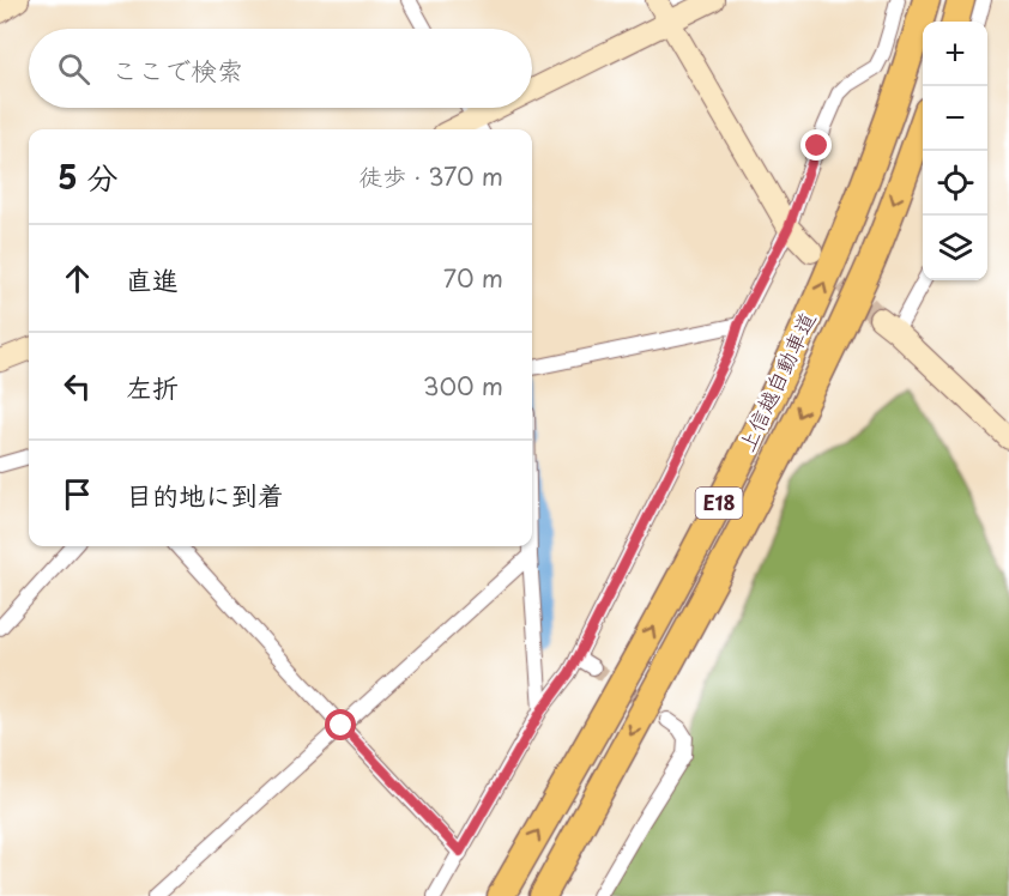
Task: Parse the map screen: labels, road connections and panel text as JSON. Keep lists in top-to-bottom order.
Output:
{
  "streets": {
    "highway": ["上信越自動車道", "E18"]
  },
  "page": {
    "map_buttons": ["+", "−"],
    "search": "ここで検索",
    "heading": ["5 分", "徒歩 · 370 m"],
    "list": [
      ["直進", "70 m"],
      ["左折", "300 m"],
      "目的地に到着"
    ]
  }
}
